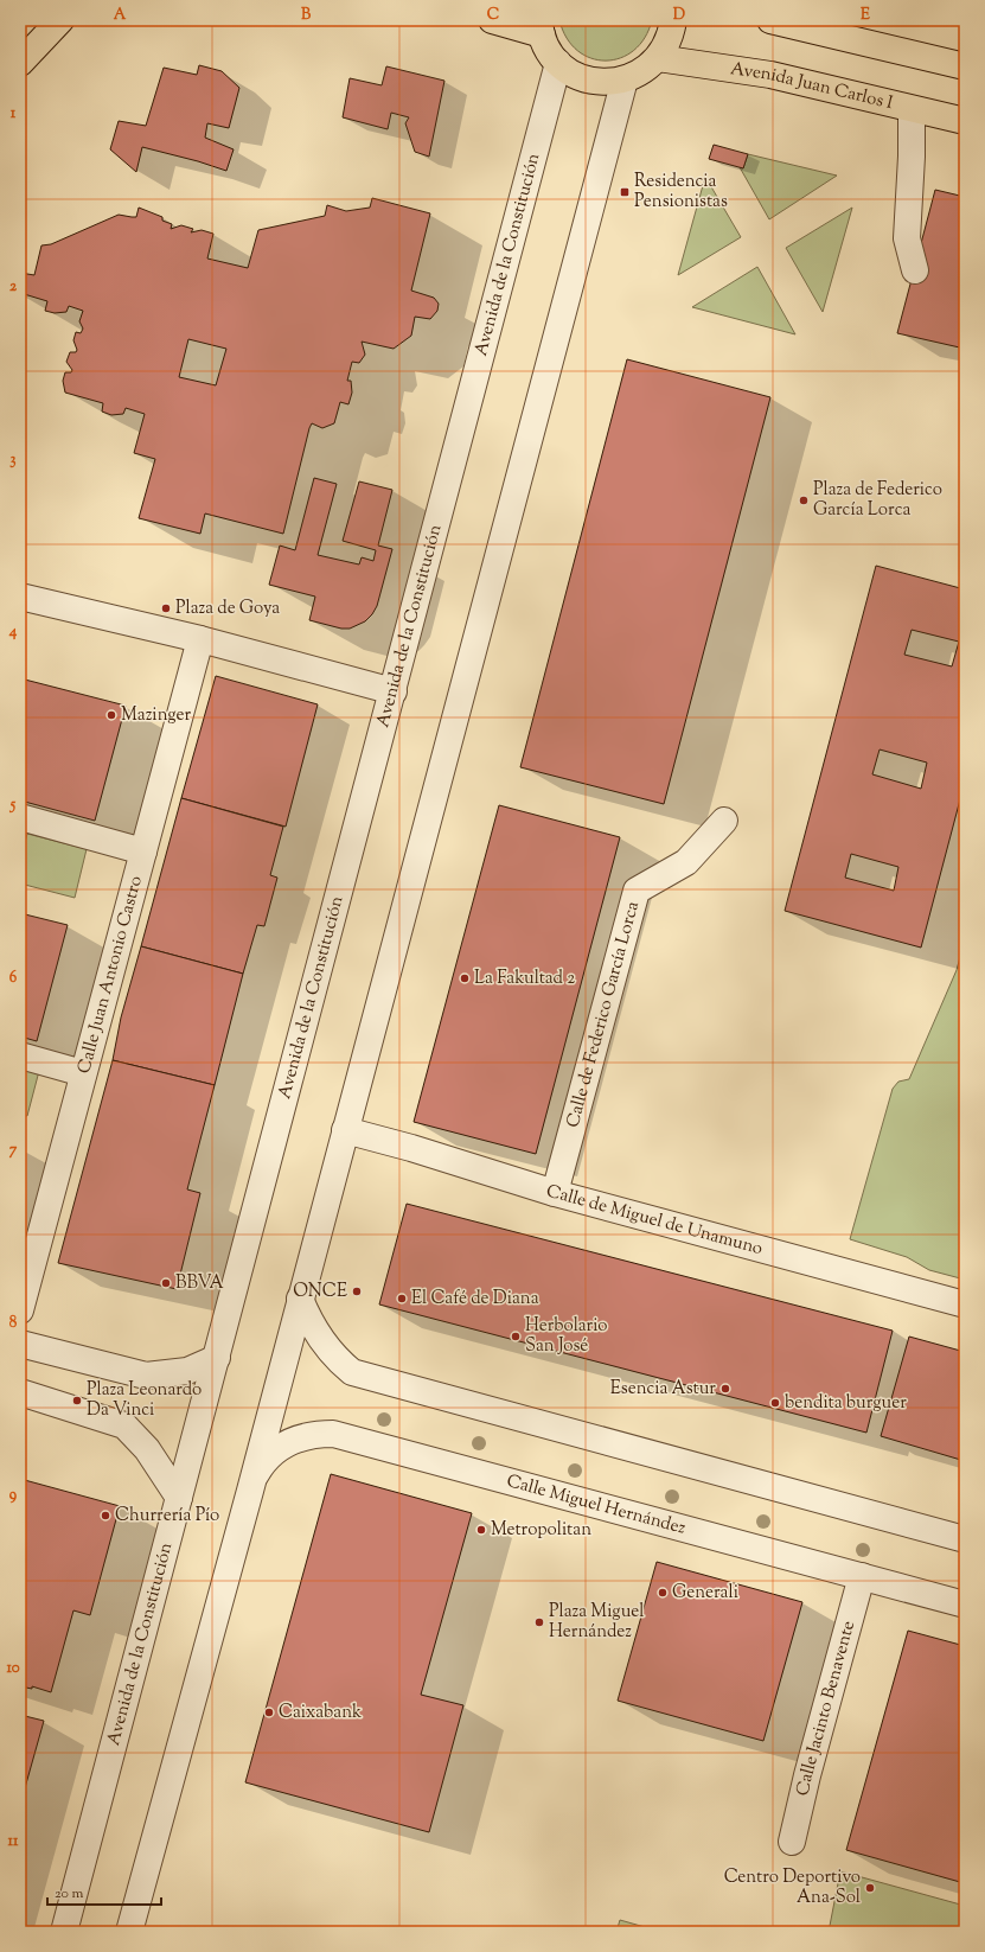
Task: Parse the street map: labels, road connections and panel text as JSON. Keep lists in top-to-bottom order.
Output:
{
  "streets": {
    "main road": ["Avenida Juan Carlos I"],
    "street": [
      "Avenida de la Constitución",
      "Calle Juan Antonio Castro",
      "Calle de Federico García Lorca",
      "Calle de Miguel de Unamuno",
      "Calle Miguel Hernández",
      "Calle Jacinto Benavente"
    ]
  },
  "crossings": [
    ["Calle de Federico García Lorca", "Calle de Miguel de Unamuno"],
    ["Calle Miguel Hernández", "Calle Jacinto Benavente"]
  ],
  "places": {
    "transit": ["Residencia Pensionistas"],
    "other": [
      "Plaza de Federico García Lorca",
      "Plaza de Goya",
      "Mazinger",
      "La Fakultad 2",
      "BBVA",
      "ONCE",
      "El Café de Diana",
      "Herbolario San José",
      "Esencia Astur",
      "Plaza Leonardo Da Vinci",
      "bendita burguer",
      "Churrería Pío",
      "Metropolitan",
      "Generali",
      "Plaza Miguel Hernández",
      "Caixabank",
      "Centro Deportivo Ana-Sol"
    ]
  },
  "scale_bar": "20 m",
  "grid": {
    "columns": [
      "A",
      "B",
      "C",
      "D",
      "E"
    ],
    "rows": [
      "1",
      "2",
      "3",
      "4",
      "5",
      "6",
      "7",
      "8",
      "9",
      "10",
      "11"
    ]
  }
}
